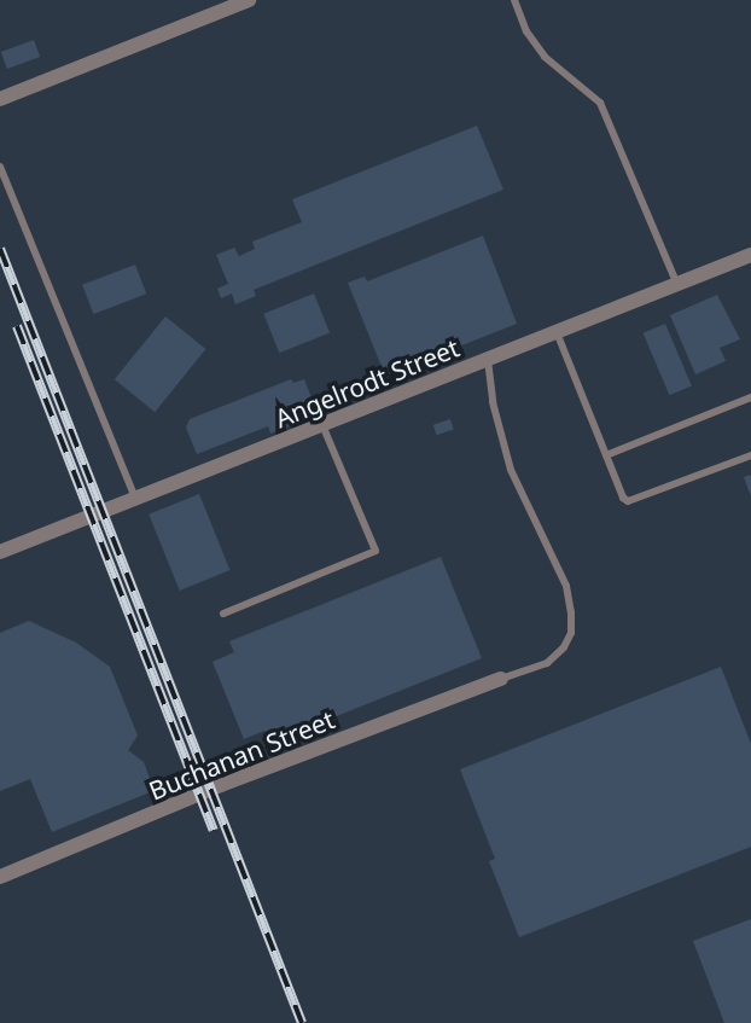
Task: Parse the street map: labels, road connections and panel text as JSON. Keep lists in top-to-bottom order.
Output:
{
  "streets": {
    "street": ["Angelrodt Street", "Buchanan Street"]
  }
}
